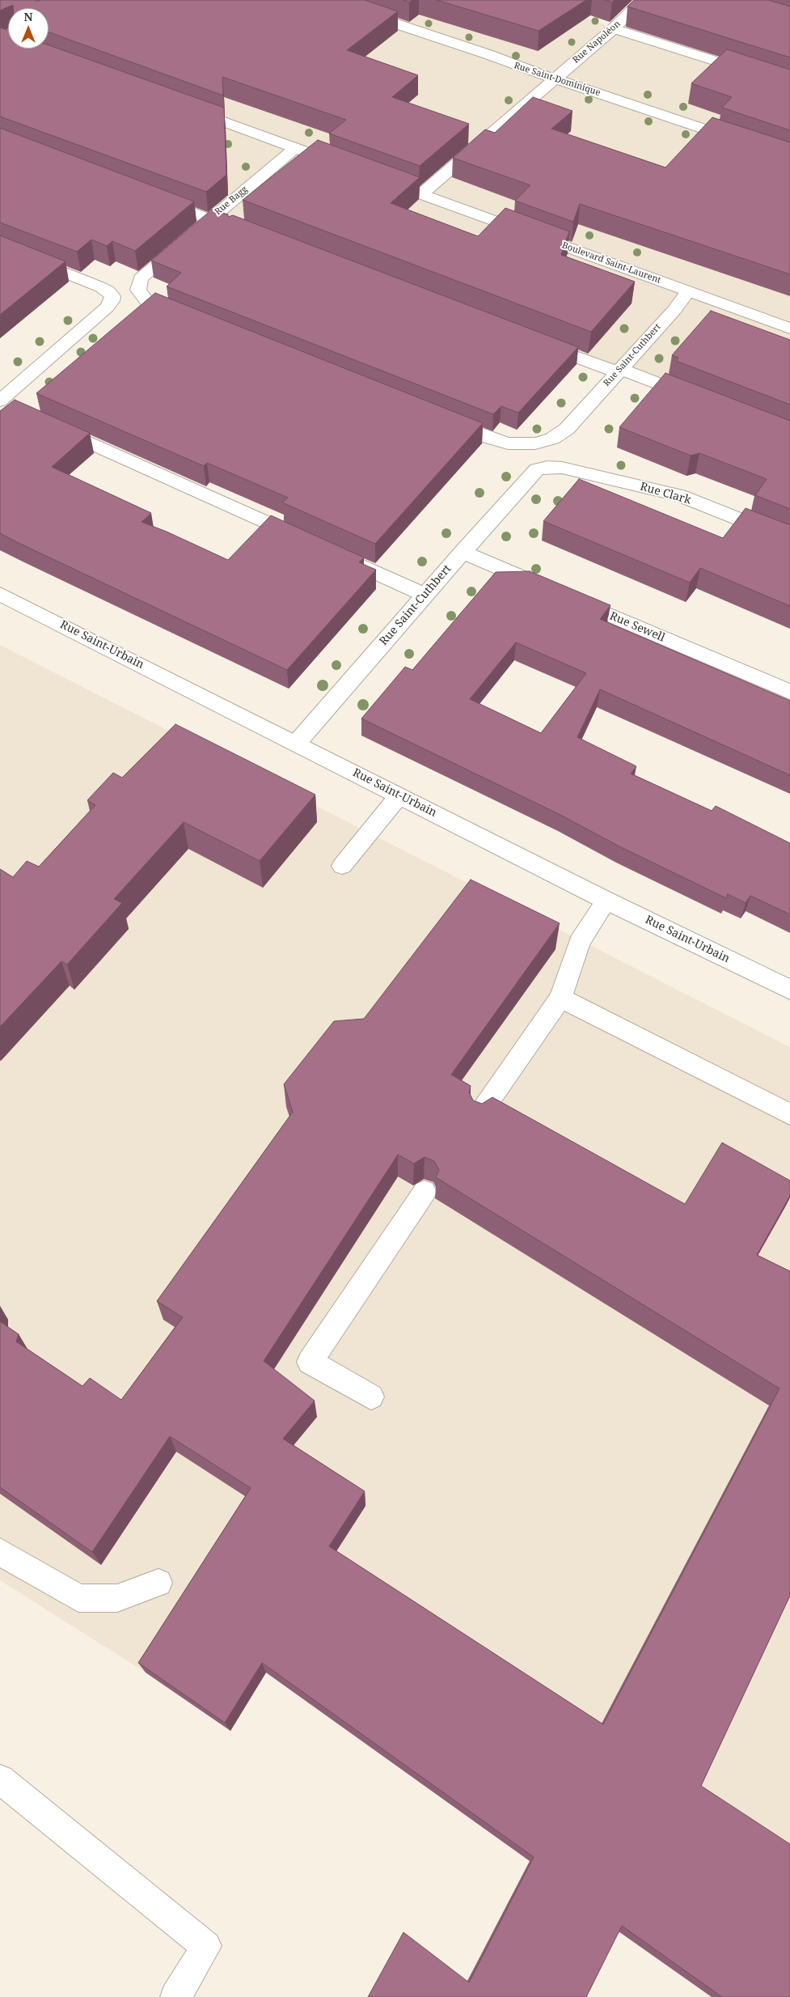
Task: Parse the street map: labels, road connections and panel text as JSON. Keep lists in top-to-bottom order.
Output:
{
  "streets": {
    "street": [
      "Rue Napoléon",
      "Rue Saint-Dominique",
      "Rue Bagg",
      "Boulevard Saint-Laurent",
      "Rue Saint-Cuthbert",
      "Rue Clark",
      "Rue Sewell",
      "Rue Saint-Urbain"
    ]
  },
  "crossings": [
    ["Rue Napoléon", "Rue Saint-Dominique"],
    ["Rue Napoléon", "Boulevard Saint-Laurent"],
    ["Boulevard Saint-Laurent", "Rue Saint-Cuthbert"],
    ["Rue Saint-Cuthbert", "Rue Clark"],
    ["Rue Saint-Cuthbert", "Rue Sewell"],
    ["Rue Saint-Cuthbert", "Rue Saint-Urbain"]
  ],
  "north": "top"
}
